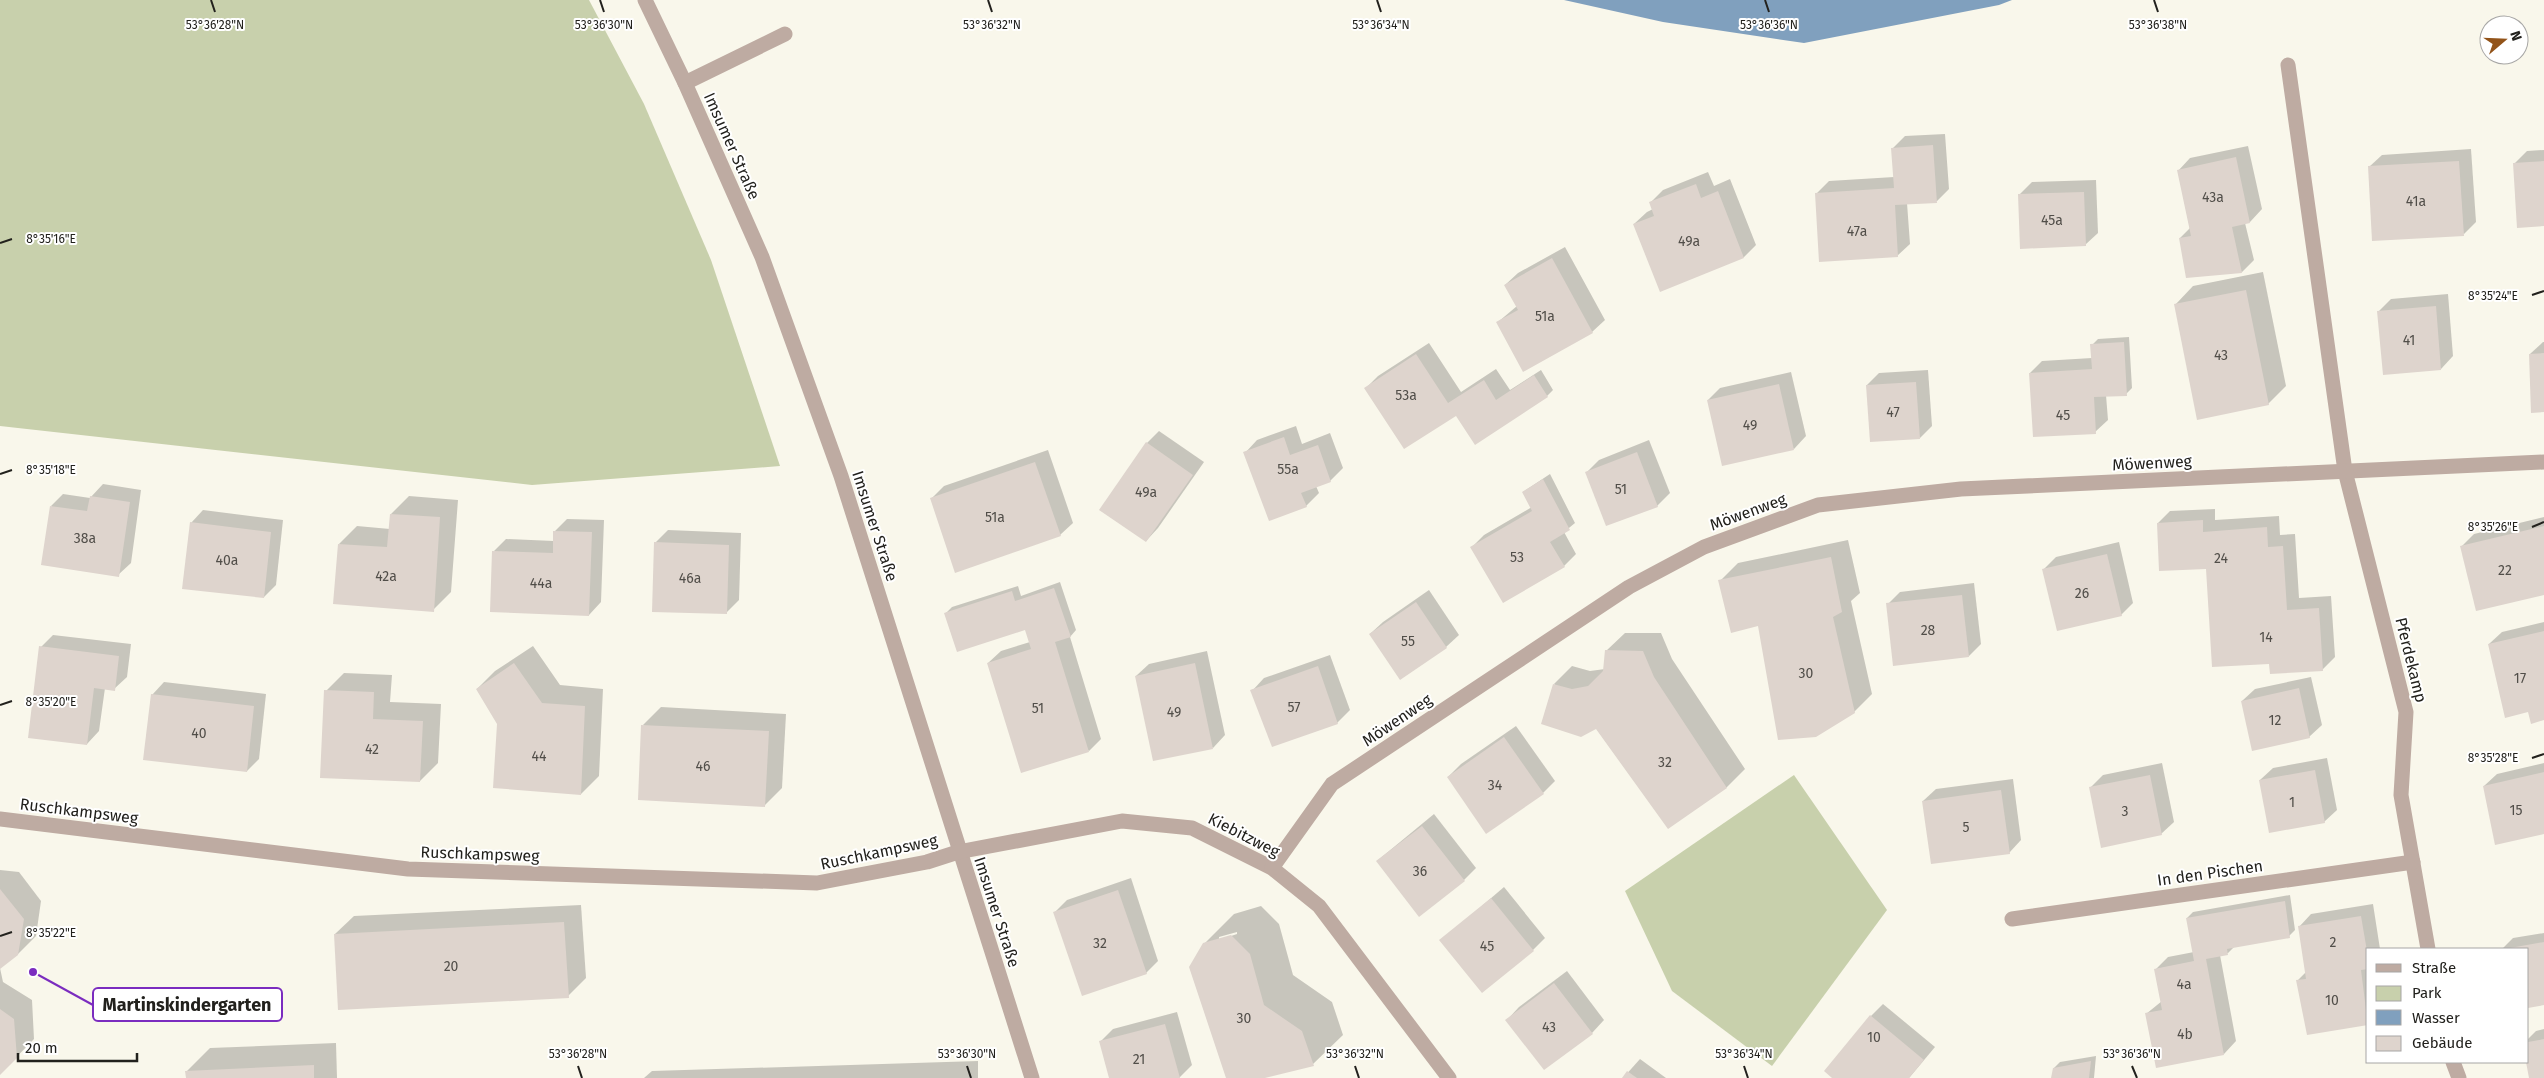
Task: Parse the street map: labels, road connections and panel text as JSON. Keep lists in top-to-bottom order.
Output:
{
  "streets": {
    "street": [
      "Imsumer Straße",
      "Möwenweg",
      "Pferdekamp",
      "Ruschkampsweg",
      "Kiebitzweg",
      "In den Pischen"
    ]
  },
  "crossings": [
    ["Imsumer Straße", "Ruschkampsweg"],
    ["Imsumer Straße", "Kiebitzweg"],
    ["Möwenweg", "Pferdekamp"],
    ["Möwenweg", "Kiebitzweg"],
    ["Pferdekamp", "In den Pischen"],
    ["Ruschkampsweg", "Kiebitzweg"]
  ],
  "places": ["Martinskindergarten"],
  "house_numbers": [
    "43a",
    "41a",
    "45a",
    "47a",
    "49a",
    "51a",
    "41",
    "43",
    "53a",
    "47",
    "45",
    "49",
    "55a",
    "51",
    "49a",
    "51a",
    "38a",
    "53",
    "24",
    "40a",
    "22",
    "42a",
    "46a",
    "44a",
    "26",
    "28",
    "14",
    "55",
    "30",
    "17",
    "57",
    "51",
    "49",
    "12",
    "40",
    "42",
    "44",
    "32",
    "46",
    "34",
    "1",
    "15",
    "3",
    "5",
    "36",
    "2",
    "32",
    "45",
    "20",
    "4a",
    "10",
    "30",
    "43",
    "4b",
    "10",
    "21"
  ],
  "legend": [
    "Straße",
    "Park",
    "Wasser",
    "Gebäude"
  ],
  "scale_bar": "20 m",
  "north": "right",
  "coordinates": [
    "53°36'28\"N",
    "53°36'30\"N",
    "53°36'32\"N",
    "53°36'34\"N",
    "53°36'36\"N",
    "53°36'38\"N",
    "8°35'16\"E",
    "8°35'24\"E",
    "8°35'18\"E",
    "8°35'26\"E",
    "8°35'20\"E",
    "8°35'28\"E",
    "8°35'22\"E"
  ]
}
